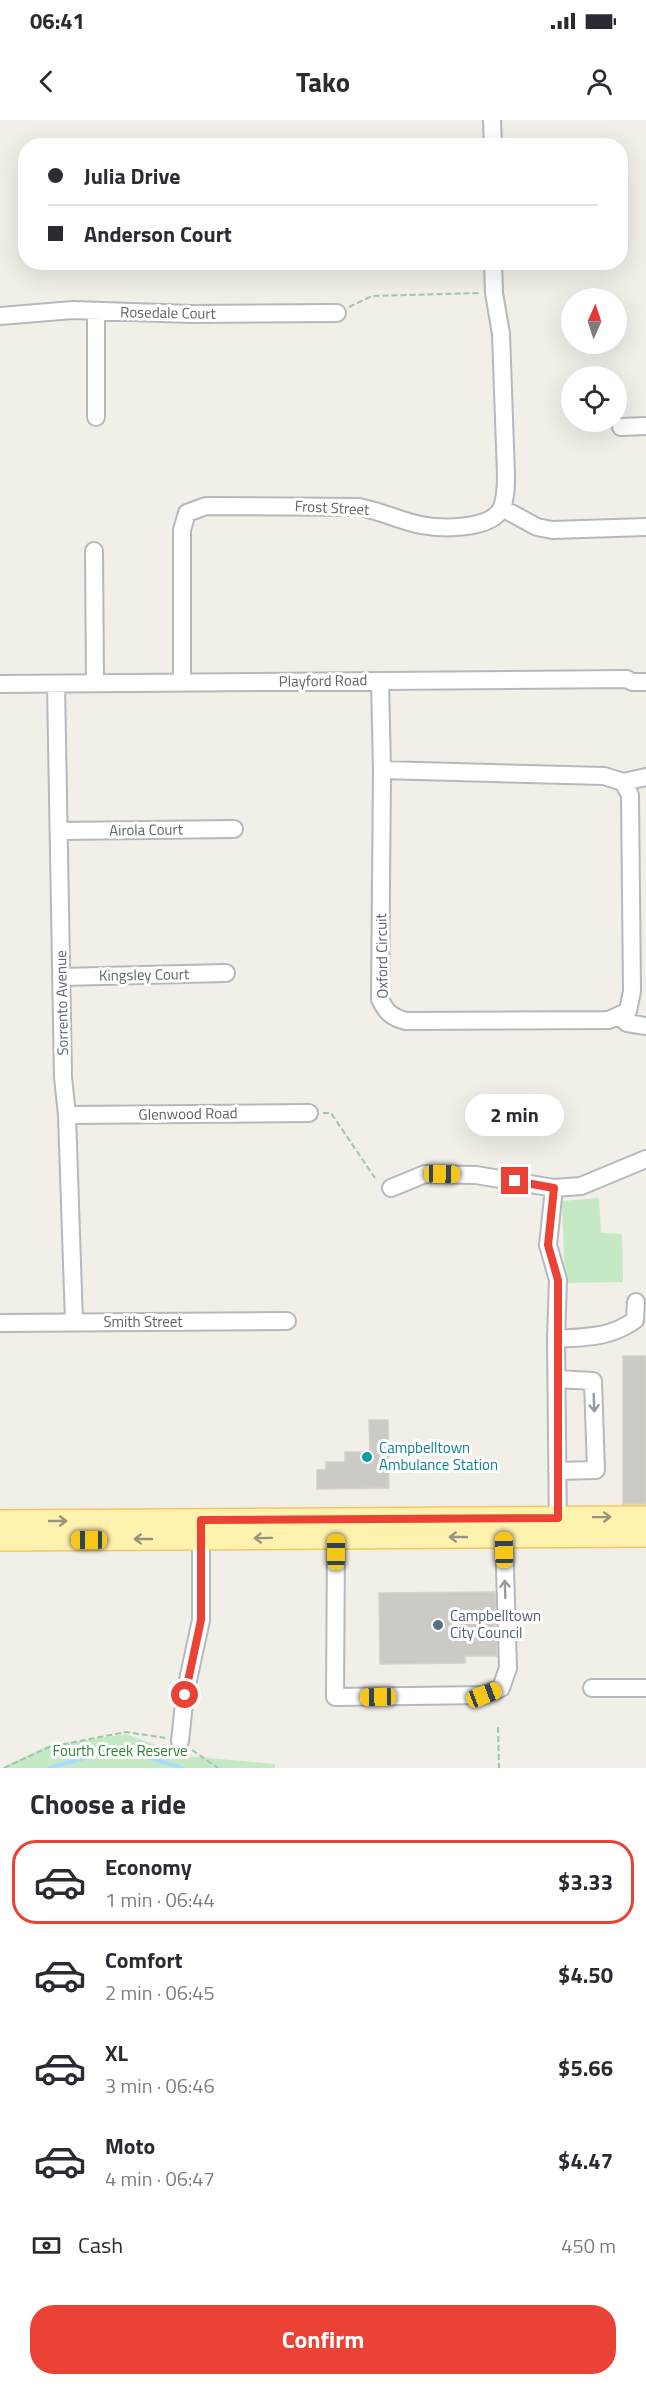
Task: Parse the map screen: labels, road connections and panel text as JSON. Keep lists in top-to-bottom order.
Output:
{
  "streets": {
    "street": [
      "Rosedale Court",
      "Frost Street",
      "Playford Road",
      "Airola Court",
      "Oxford Circuit",
      "Kingsley Court",
      "Sorrento Avenue",
      "Glenwood Road",
      "Smith Street"
    ]
  },
  "crossings": [
    ["Frost Street", "Playford Road"],
    ["Playford Road", "Oxford Circuit"],
    ["Playford Road", "Sorrento Avenue"],
    ["Airola Court", "Sorrento Avenue"],
    ["Kingsley Court", "Sorrento Avenue"],
    ["Sorrento Avenue", "Glenwood Road"],
    ["Sorrento Avenue", "Smith Street"]
  ],
  "parks": ["Fourth Creek Reserve"],
  "places": ["Campbelltown Ambulance Station", "Campbelltown City Council"],
  "north": "top",
  "page": {
    "status": "06:41",
    "header": "Tako",
    "banner": ["Julia Drive", "Anderson Court"],
    "bubble": "2 min",
    "heading": "Choose a ride",
    "list": [
      {
        "name": "Economy",
        "note": "1 min · 06:44",
        "value": "$3.33"
      },
      {
        "name": "Comfort",
        "note": "2 min · 06:45",
        "value": "$4.50"
      },
      {
        "name": "XL",
        "note": "3 min · 06:46",
        "value": "$5.66"
      },
      {
        "name": "Moto",
        "note": "4 min · 06:47",
        "value": "$4.47"
      }
    ],
    "pay": ["Cash", "450 m"],
    "buttons": "Confirm"
  }
}
